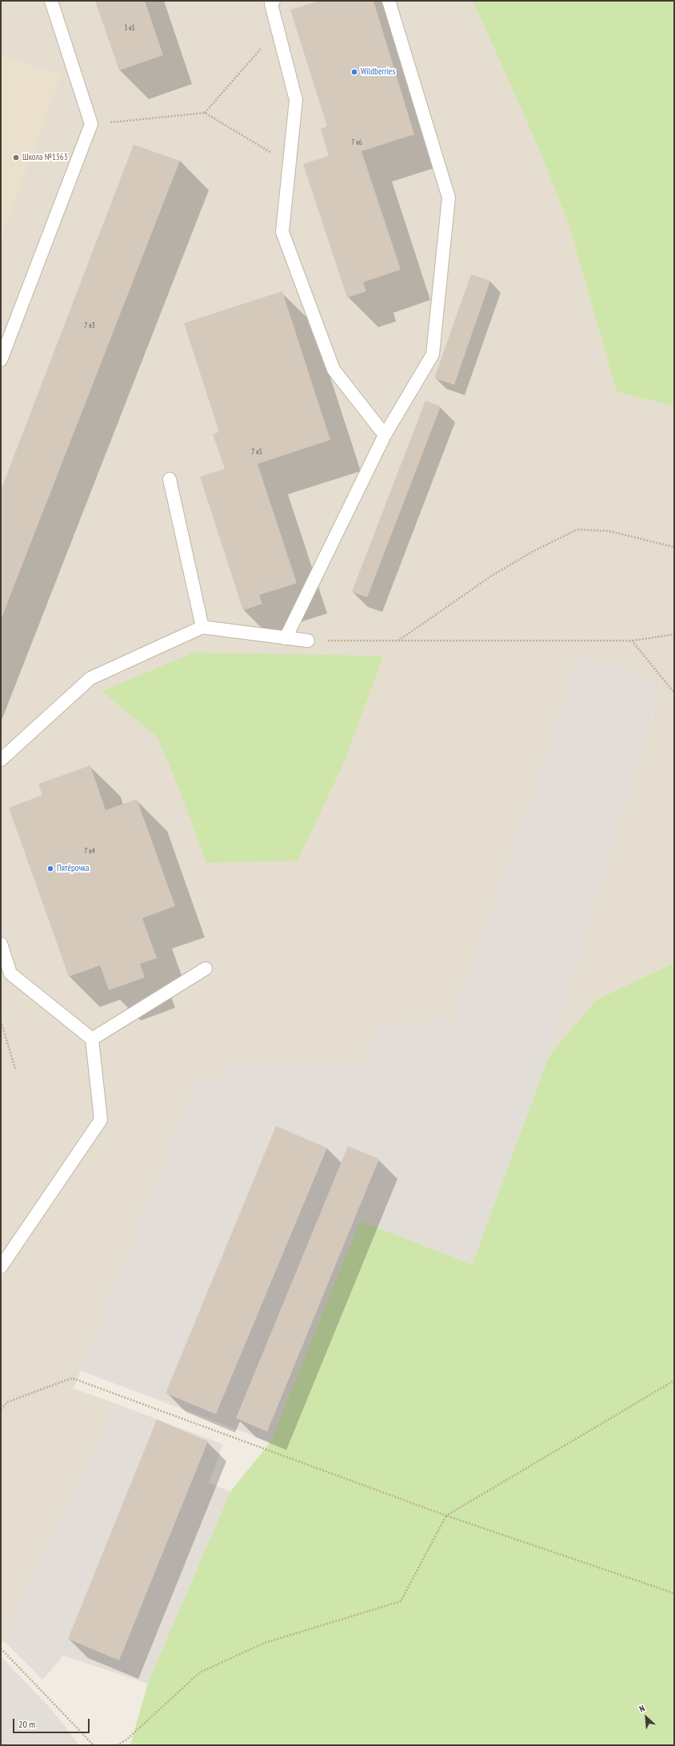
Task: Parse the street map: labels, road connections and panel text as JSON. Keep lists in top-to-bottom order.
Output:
{
  "places": ["Wildberries", "Школа №1363", "Пятёрочка"],
  "house_numbers": [
    "3 к5",
    "7 к6",
    "7 к3",
    "7 к5",
    "7 к4"
  ],
  "scale_bar": "20 m",
  "north": "top left"
}
